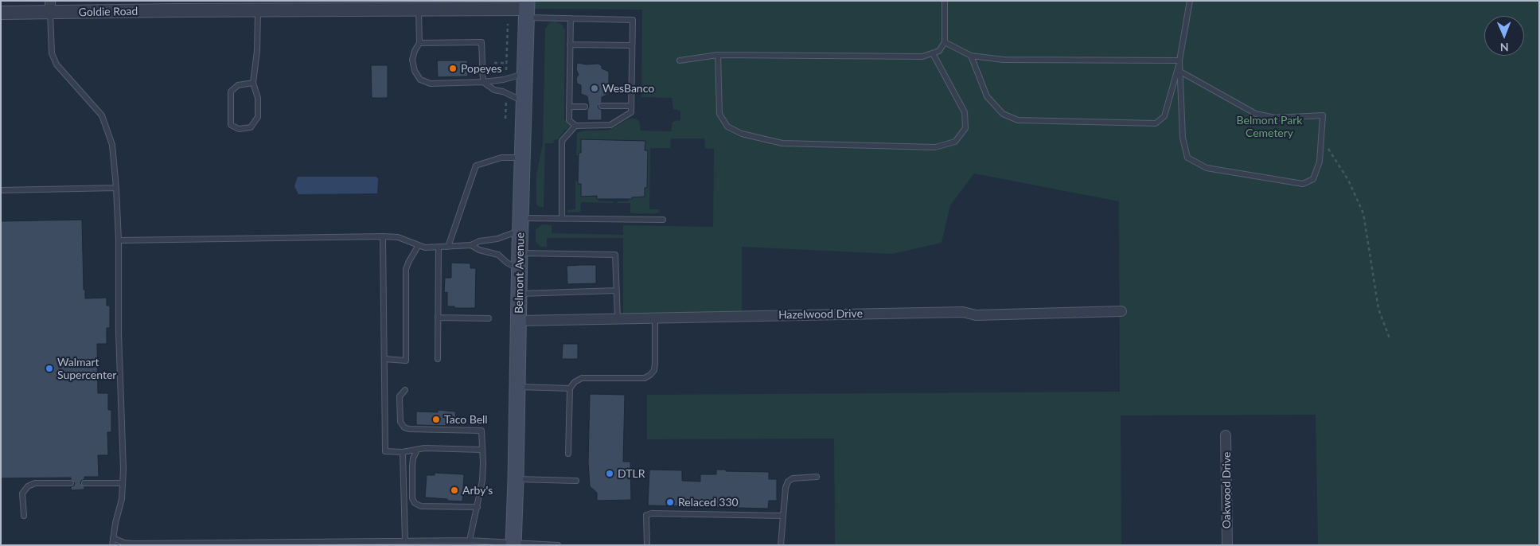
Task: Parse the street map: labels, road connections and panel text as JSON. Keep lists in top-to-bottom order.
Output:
{
  "streets": {
    "main road": ["Belmont Avenue"],
    "street": ["Goldie Road", "Hazelwood Drive", "Oakwood Drive"]
  },
  "crossings": [
    ["Goldie Road", "Belmont Avenue"],
    ["Belmont Avenue", "Hazelwood Drive"]
  ],
  "parks": ["Belmont Park Cemetery"],
  "places": [
    "Popeyes",
    "WesBanco",
    "Walmart Supercenter",
    "Taco Bell",
    "DTLR",
    "Arby's",
    "Relaced 330"
  ],
  "north": "bottom"
}
